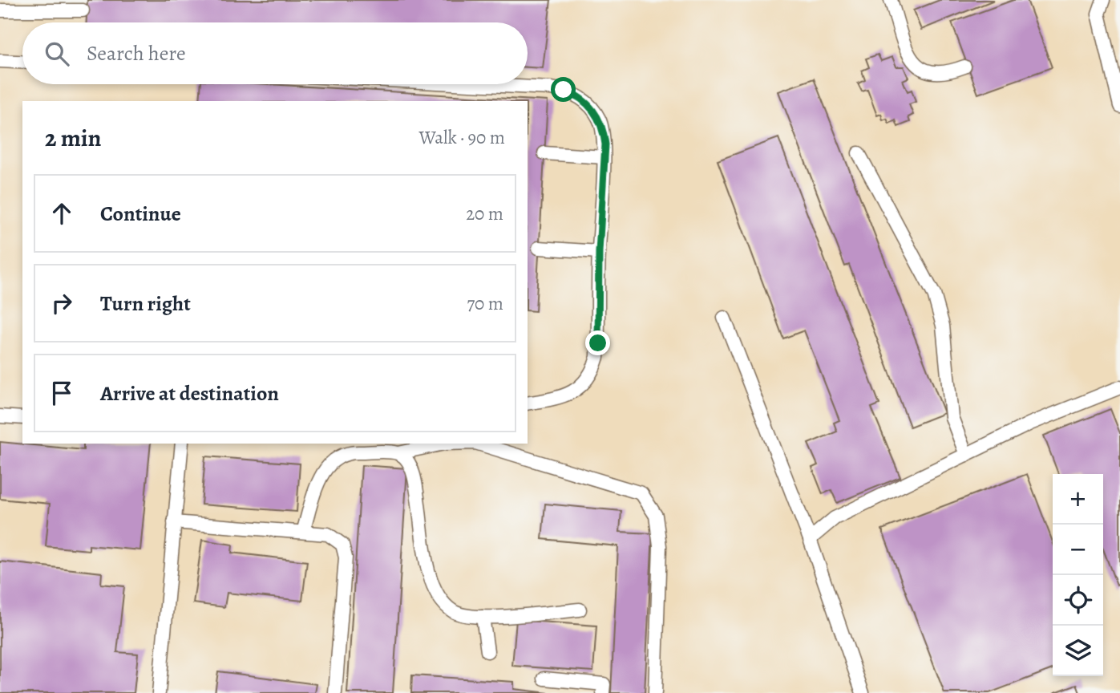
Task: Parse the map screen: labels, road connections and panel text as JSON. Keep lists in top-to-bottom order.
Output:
{
  "page": {
    "search": "Search here",
    "heading": ["2 min", "Walk · 90 m"],
    "list": [
      ["Continue", "20 m"],
      ["Turn right", "70 m"],
      "Arrive at destination"
    ],
    "map_buttons": ["+", "−"]
  }
}
